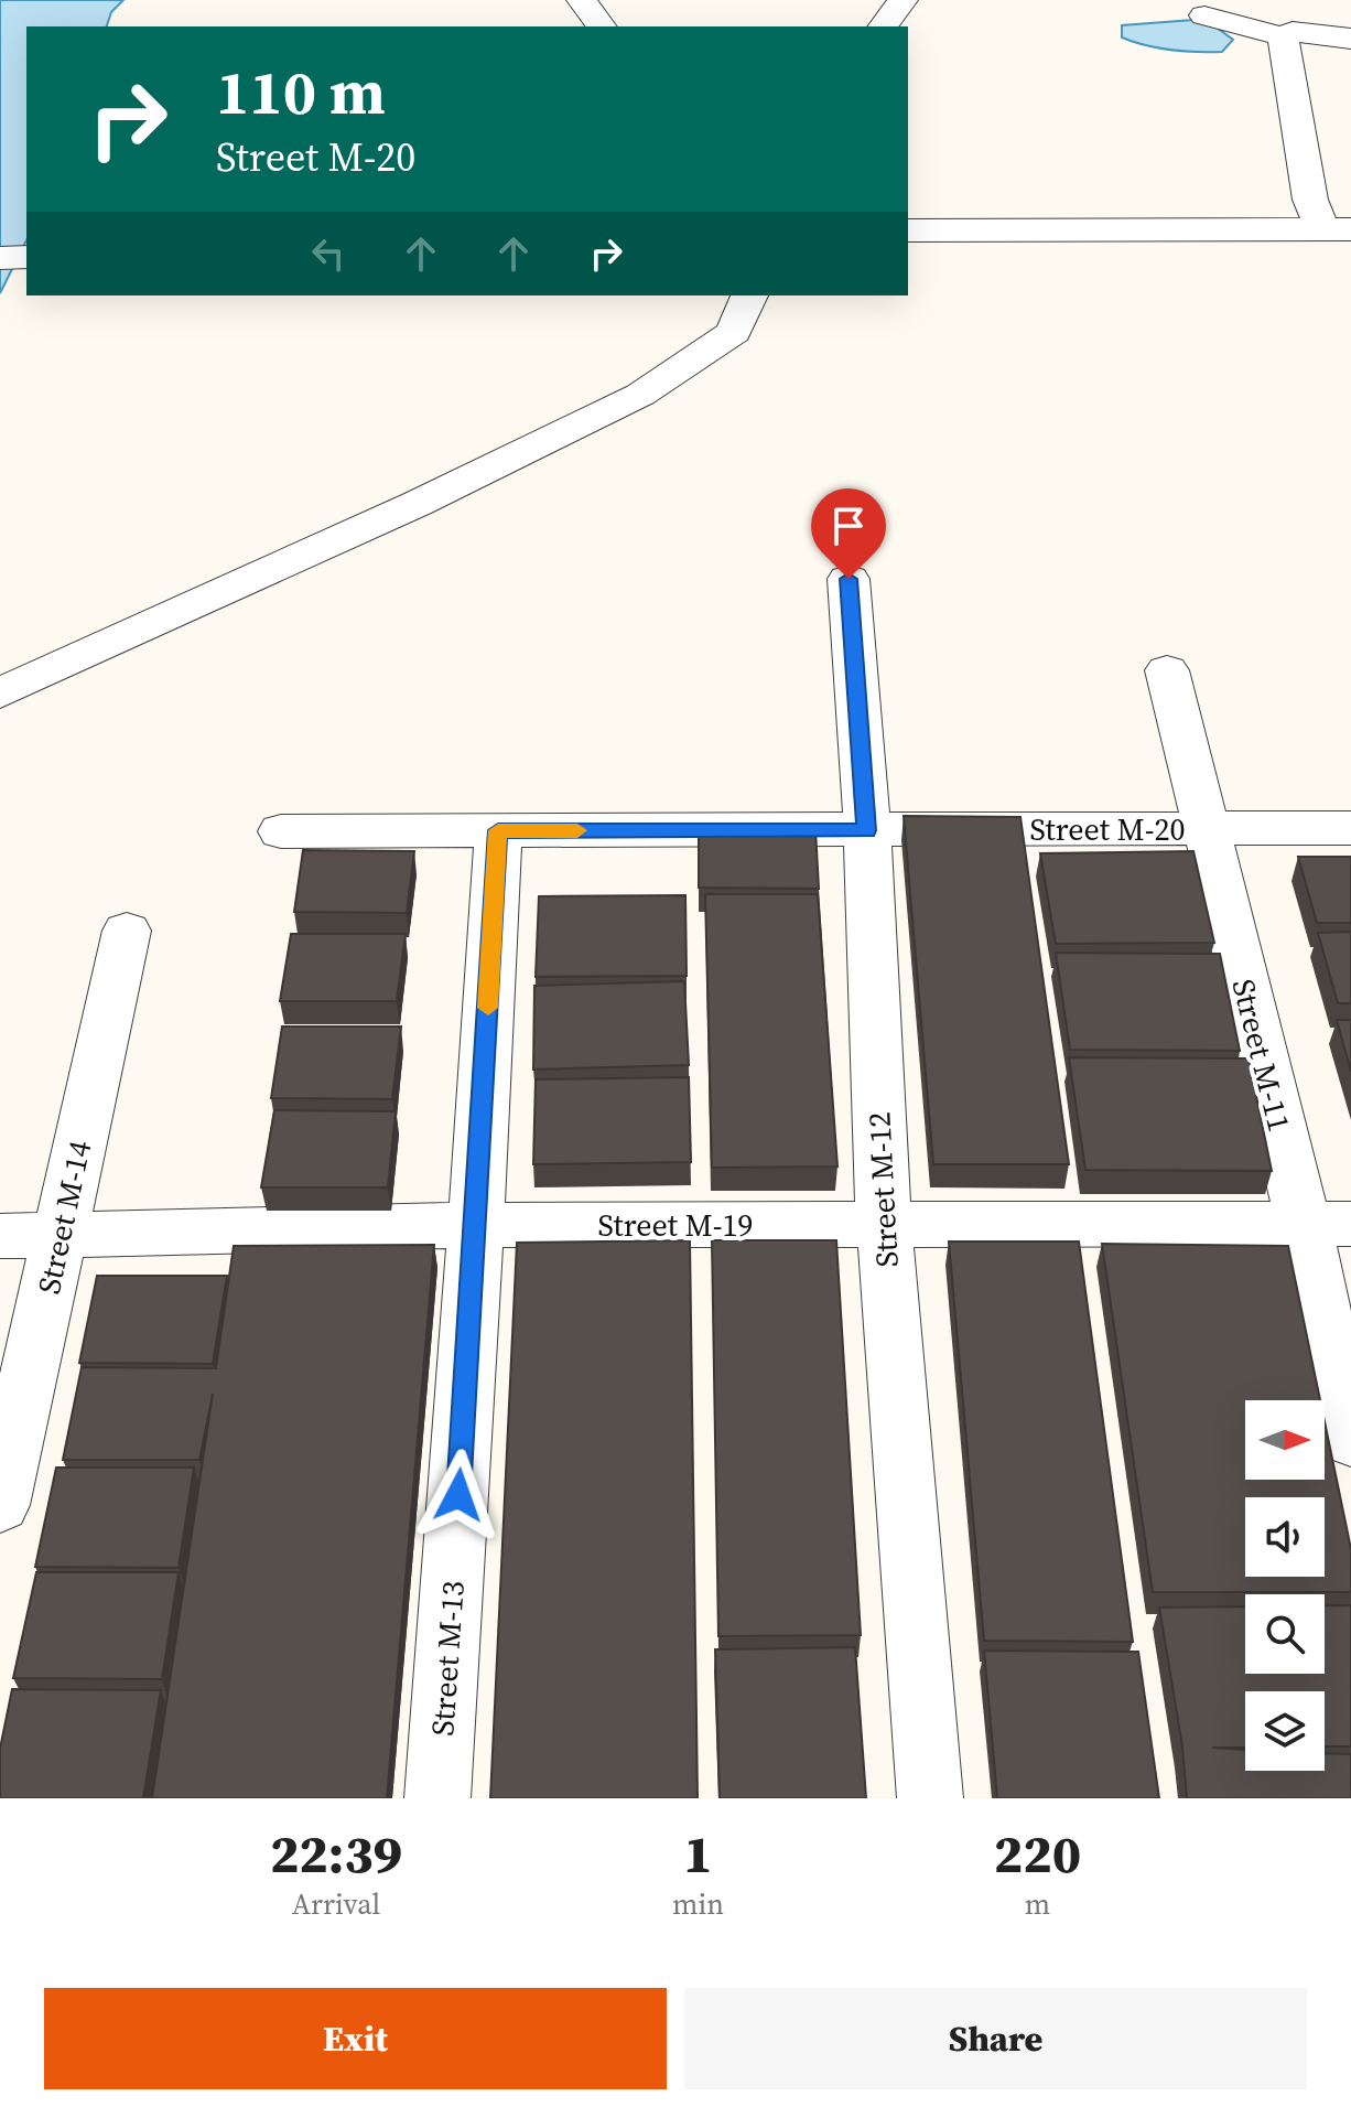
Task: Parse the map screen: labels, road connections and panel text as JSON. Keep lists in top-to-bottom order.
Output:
{
  "streets": {
    "street": [
      "Street M-20",
      "Street M-11",
      "Street M-12",
      "Street M-14",
      "Street M-19",
      "Street M-13"
    ]
  },
  "crossings": [
    ["Street M-20", "Street M-11"],
    ["Street M-20", "Street M-12"],
    ["Street M-20", "Street M-13"],
    ["Street M-11", "Street M-19"],
    ["Street M-12", "Street M-19"],
    ["Street M-14", "Street M-19"],
    ["Street M-19", "Street M-13"]
  ],
  "north": "right",
  "page": {
    "turn": ["110 m", "Street M-20"],
    "eta": [
      "22:39",
      "Arrival",
      "1",
      "min",
      "220",
      "m"
    ],
    "buttons": ["Exit", "Share"]
  }
}
